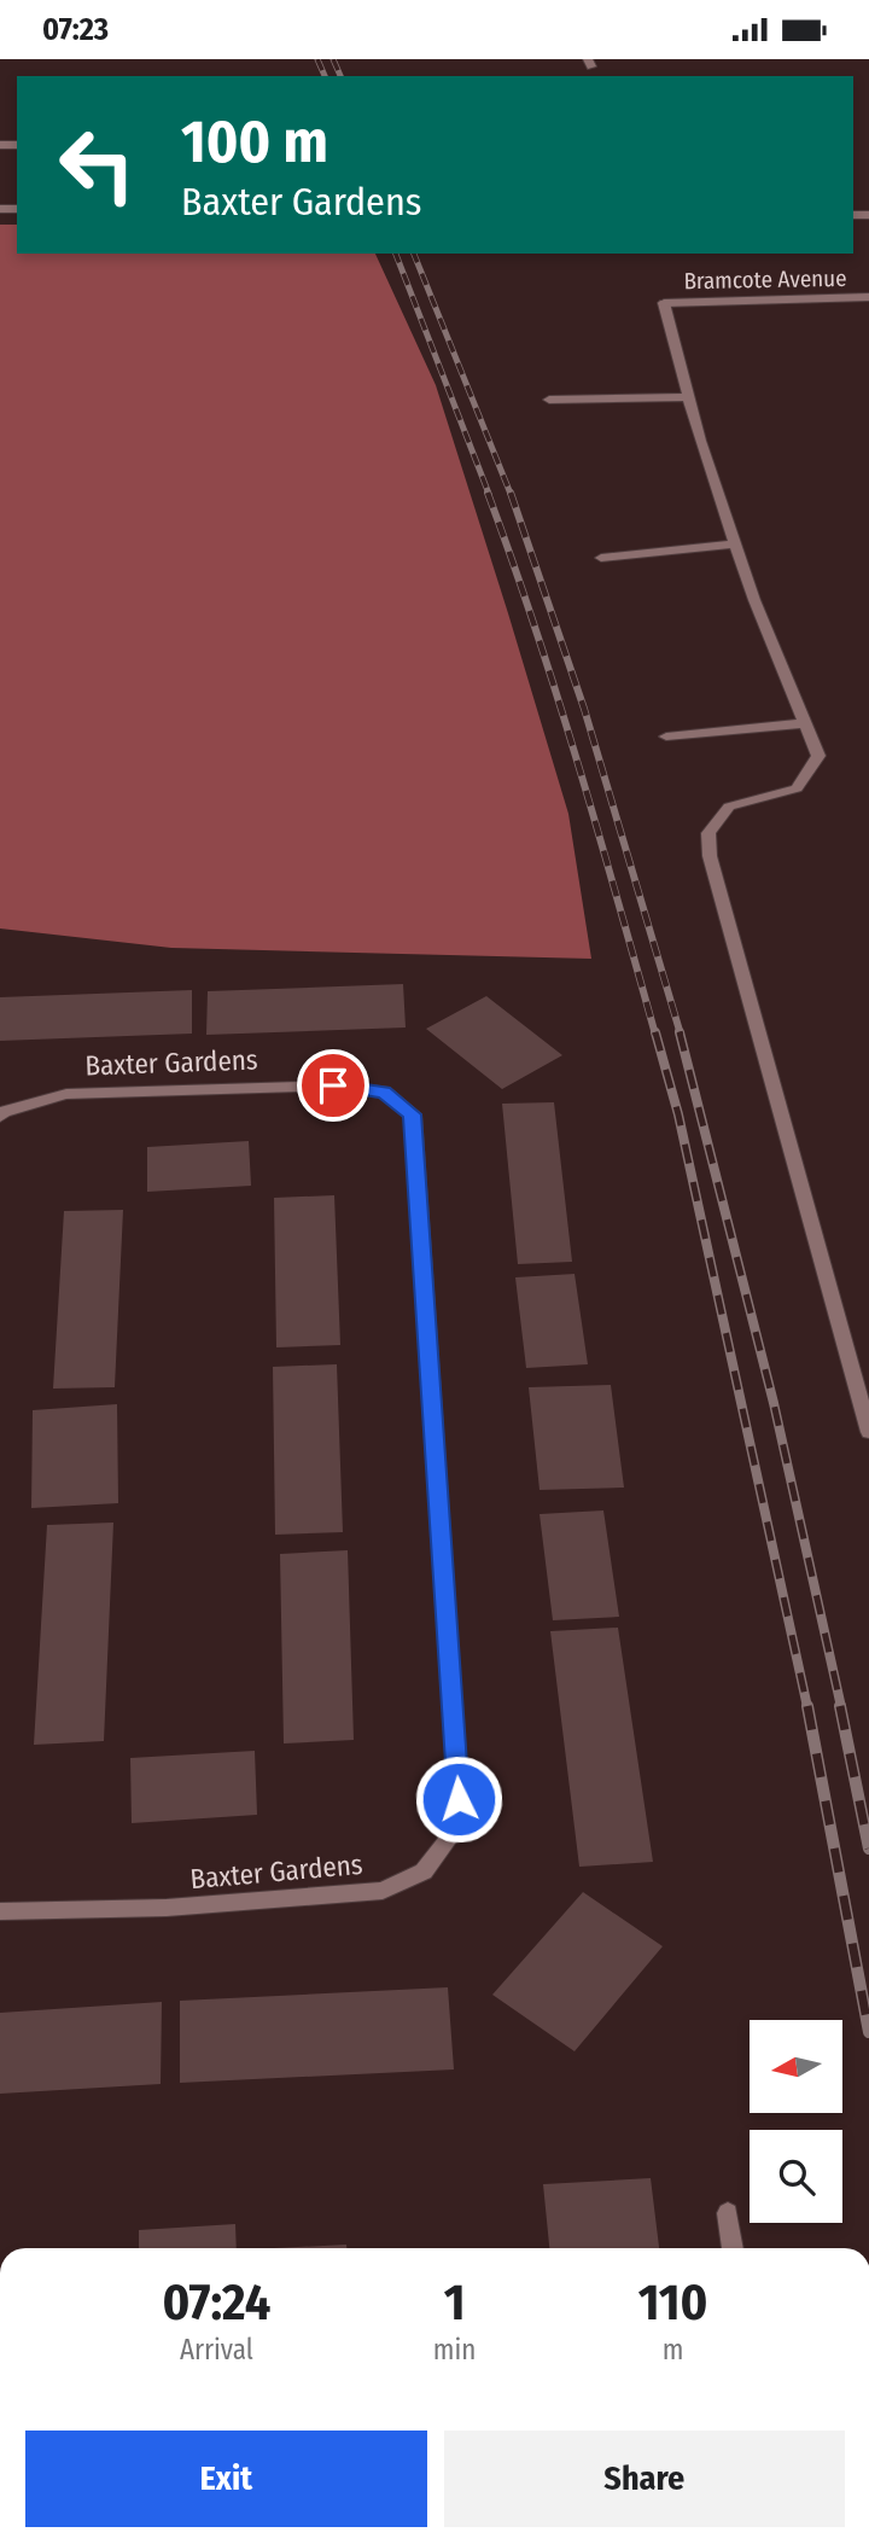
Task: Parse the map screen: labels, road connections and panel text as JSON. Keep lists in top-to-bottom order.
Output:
{
  "streets": {
    "street": ["Bramcote Avenue", "Baxter Gardens"]
  },
  "north": "left",
  "page": {
    "status": "07:23",
    "turn": ["100 m", "Baxter Gardens"],
    "eta": [
      "07:24",
      "Arrival",
      "1",
      "min",
      "110",
      "m"
    ],
    "buttons": ["Exit", "Share"]
  }
}
